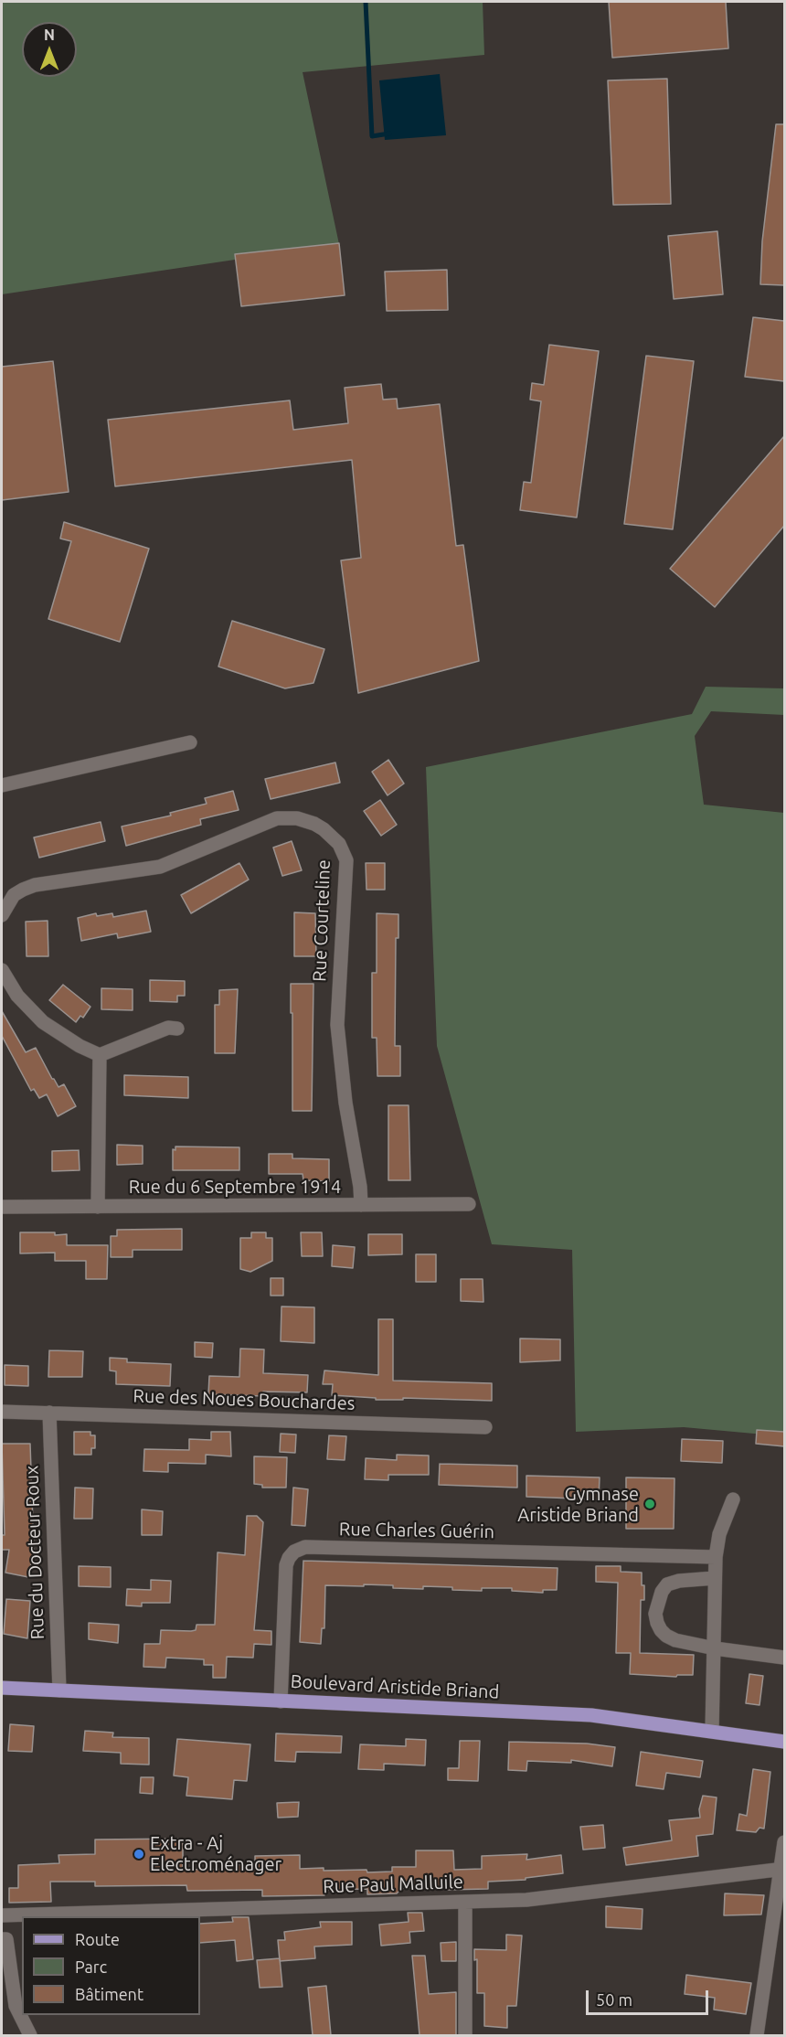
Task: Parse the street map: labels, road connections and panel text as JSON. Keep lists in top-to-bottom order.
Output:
{
  "streets": {
    "main road": ["Boulevard Aristide Briand"],
    "street": [
      "Rue Courteline",
      "Rue du 6 Septembre 1914",
      "Rue des Noues Bouchardes",
      "Rue Charles Guérin",
      "Rue du Docteur Roux",
      "Rue Paul Malluile"
    ]
  },
  "crossings": [
    ["Rue Courteline", "Rue du 6 Septembre 1914"],
    ["Rue des Noues Bouchardes", "Rue du Docteur Roux"],
    ["Rue Charles Guérin", "Boulevard Aristide Briand"],
    ["Rue du Docteur Roux", "Boulevard Aristide Briand"]
  ],
  "places": ["Gymnase Aristide Briand", "Extra - Aj Electroménager"],
  "legend": ["Route", "Parc", "Bâtiment"],
  "scale_bar": "50 m",
  "north": "top"
}
